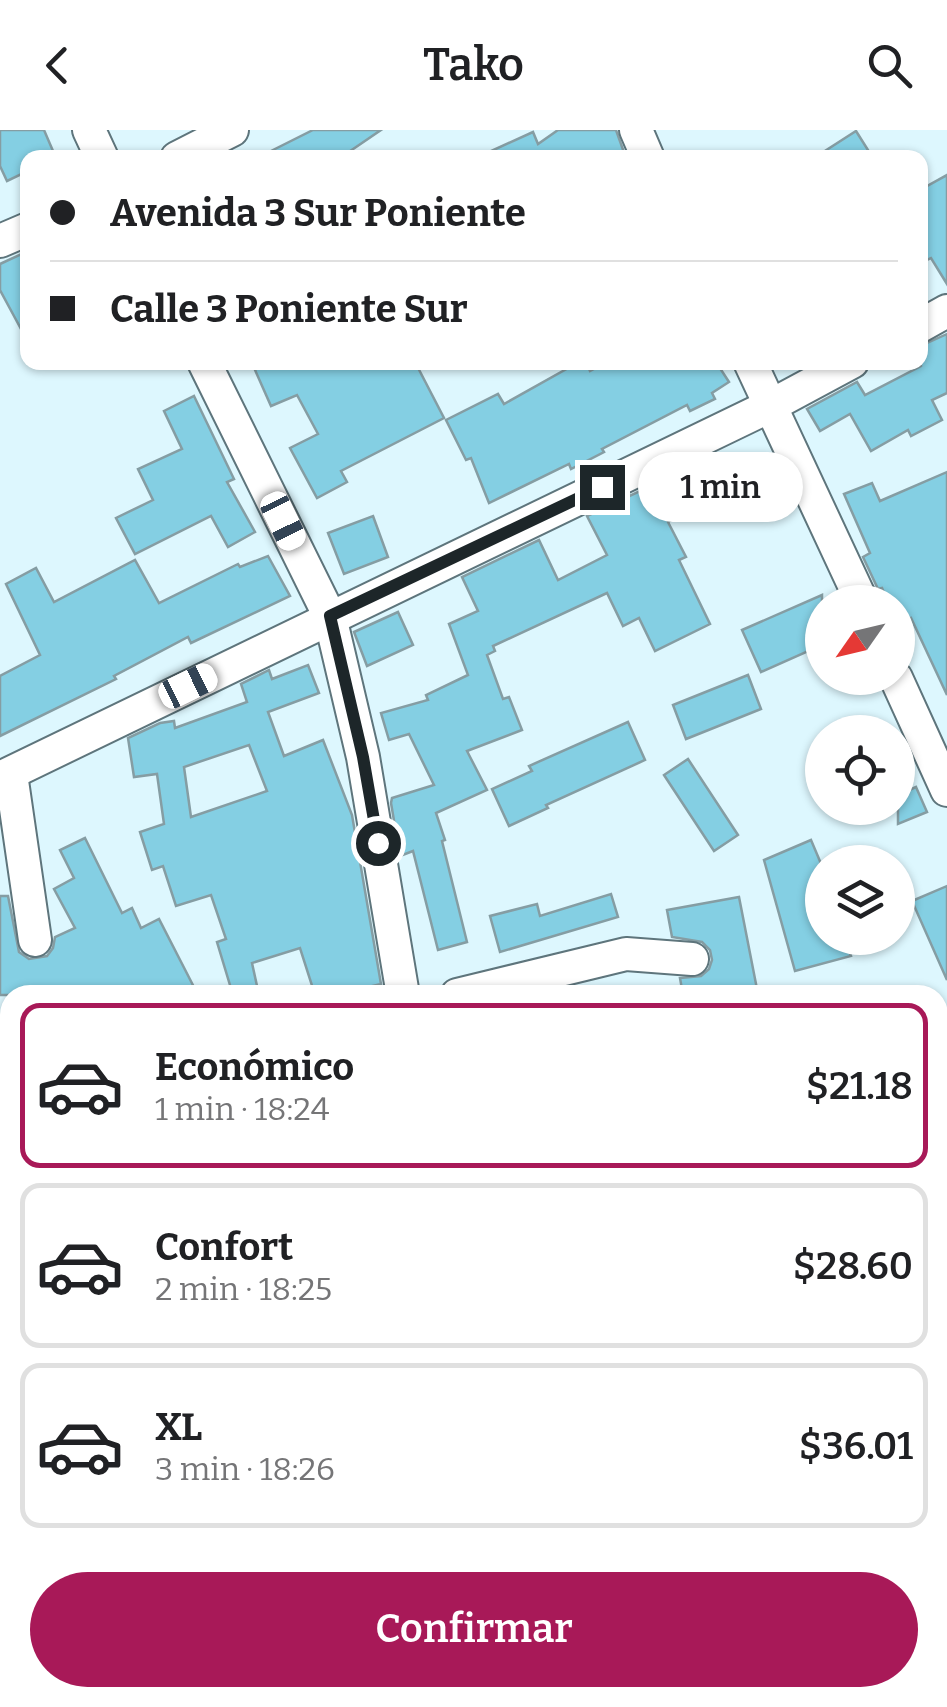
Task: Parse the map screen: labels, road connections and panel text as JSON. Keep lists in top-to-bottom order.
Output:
{
  "north": "bottom left",
  "page": {
    "header": "Tako",
    "banner": ["Avenida 3 Sur Poniente", "Calle 3 Poniente Sur"],
    "bubble": "1 min",
    "list": [
      {
        "name": "Económico",
        "note": "1 min · 18:24",
        "value": "$21.18"
      },
      {
        "name": "Confort",
        "note": "2 min · 18:25",
        "value": "$28.60"
      },
      {
        "name": "XL",
        "note": "3 min · 18:26",
        "value": "$36.01"
      }
    ],
    "buttons": "Confirmar"
  }
}
